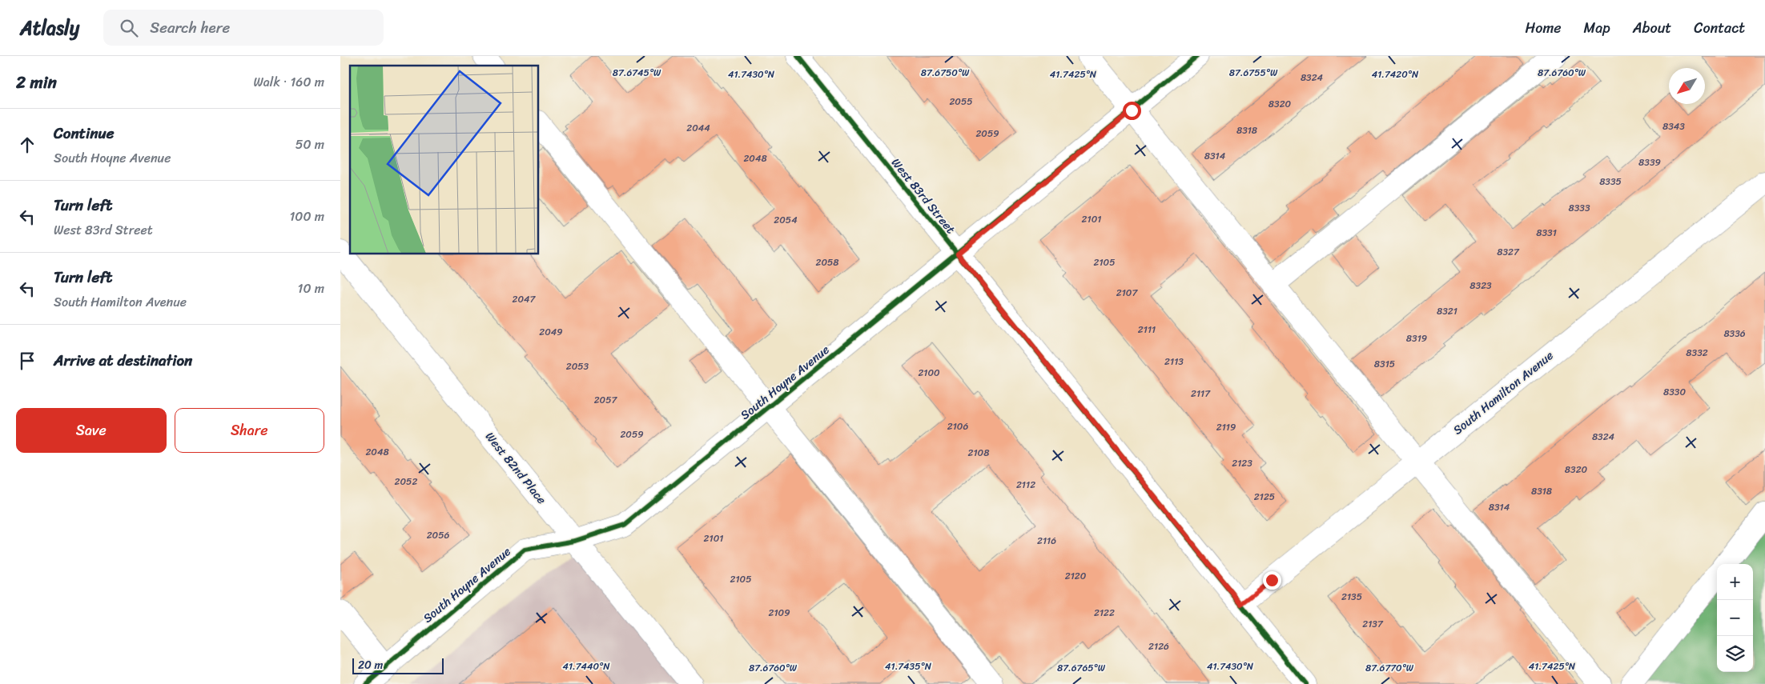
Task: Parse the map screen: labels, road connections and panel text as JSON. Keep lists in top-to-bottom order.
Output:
{
  "streets": {
    "street": [
      "West 83rd Street",
      "South Hoyne Avenue",
      "South Hamilton Avenue",
      "West 82nd Place"
    ]
  },
  "crossings": [
    ["West 83rd Street", "South Hoyne Avenue"],
    ["West 83rd Street", "South Hamilton Avenue"],
    ["South Hoyne Avenue", "West 82nd Place"]
  ],
  "house_numbers": [
    "8324",
    "2055",
    "8320",
    "8343",
    "2044",
    "8318",
    "2059",
    "8314",
    "2048",
    "8339",
    "8335",
    "8333",
    "2101",
    "2054",
    "8331",
    "8327",
    "2058",
    "2105",
    "8323",
    "2107",
    "2047",
    "8321",
    "2111",
    "2049",
    "8336",
    "8319",
    "8332",
    "2113",
    "8315",
    "2053",
    "2100",
    "8330",
    "2117",
    "2057",
    "2106",
    "2119",
    "2059",
    "8324",
    "2048",
    "2108",
    "2123",
    "8320",
    "2052",
    "2112",
    "8318",
    "2125",
    "8314",
    "2056",
    "2101",
    "2116",
    "2120",
    "2105",
    "2135",
    "2109",
    "2122",
    "2137",
    "2126"
  ],
  "scale_bar": "20 m",
  "north": "bottom left",
  "page": {
    "header": "Atlasly",
    "search": "Search here",
    "nav": [
      "Home",
      "Map",
      "About",
      "Contact"
    ],
    "heading": ["2 min", "Walk · 160 m"],
    "list": [
      ["Continue", "South Hoyne Avenue", "50 m"],
      ["Turn left", "West 83rd Street", "100 m"],
      ["Turn left", "South Hamilton Avenue", "10 m"],
      "Arrive at destination"
    ],
    "buttons": ["Save", "Share"],
    "map_buttons": ["+", "−"],
    "scale": "20 m"
  },
  "coordinates": [
    "87.6745°W",
    "87.6750°W",
    "87.6755°W",
    "87.6760°W",
    "41.7430°N",
    "41.7425°N",
    "41.7420°N",
    "41.7440°N",
    "41.7435°N",
    "87.6765°W",
    "87.6770°W"
  ]
}
